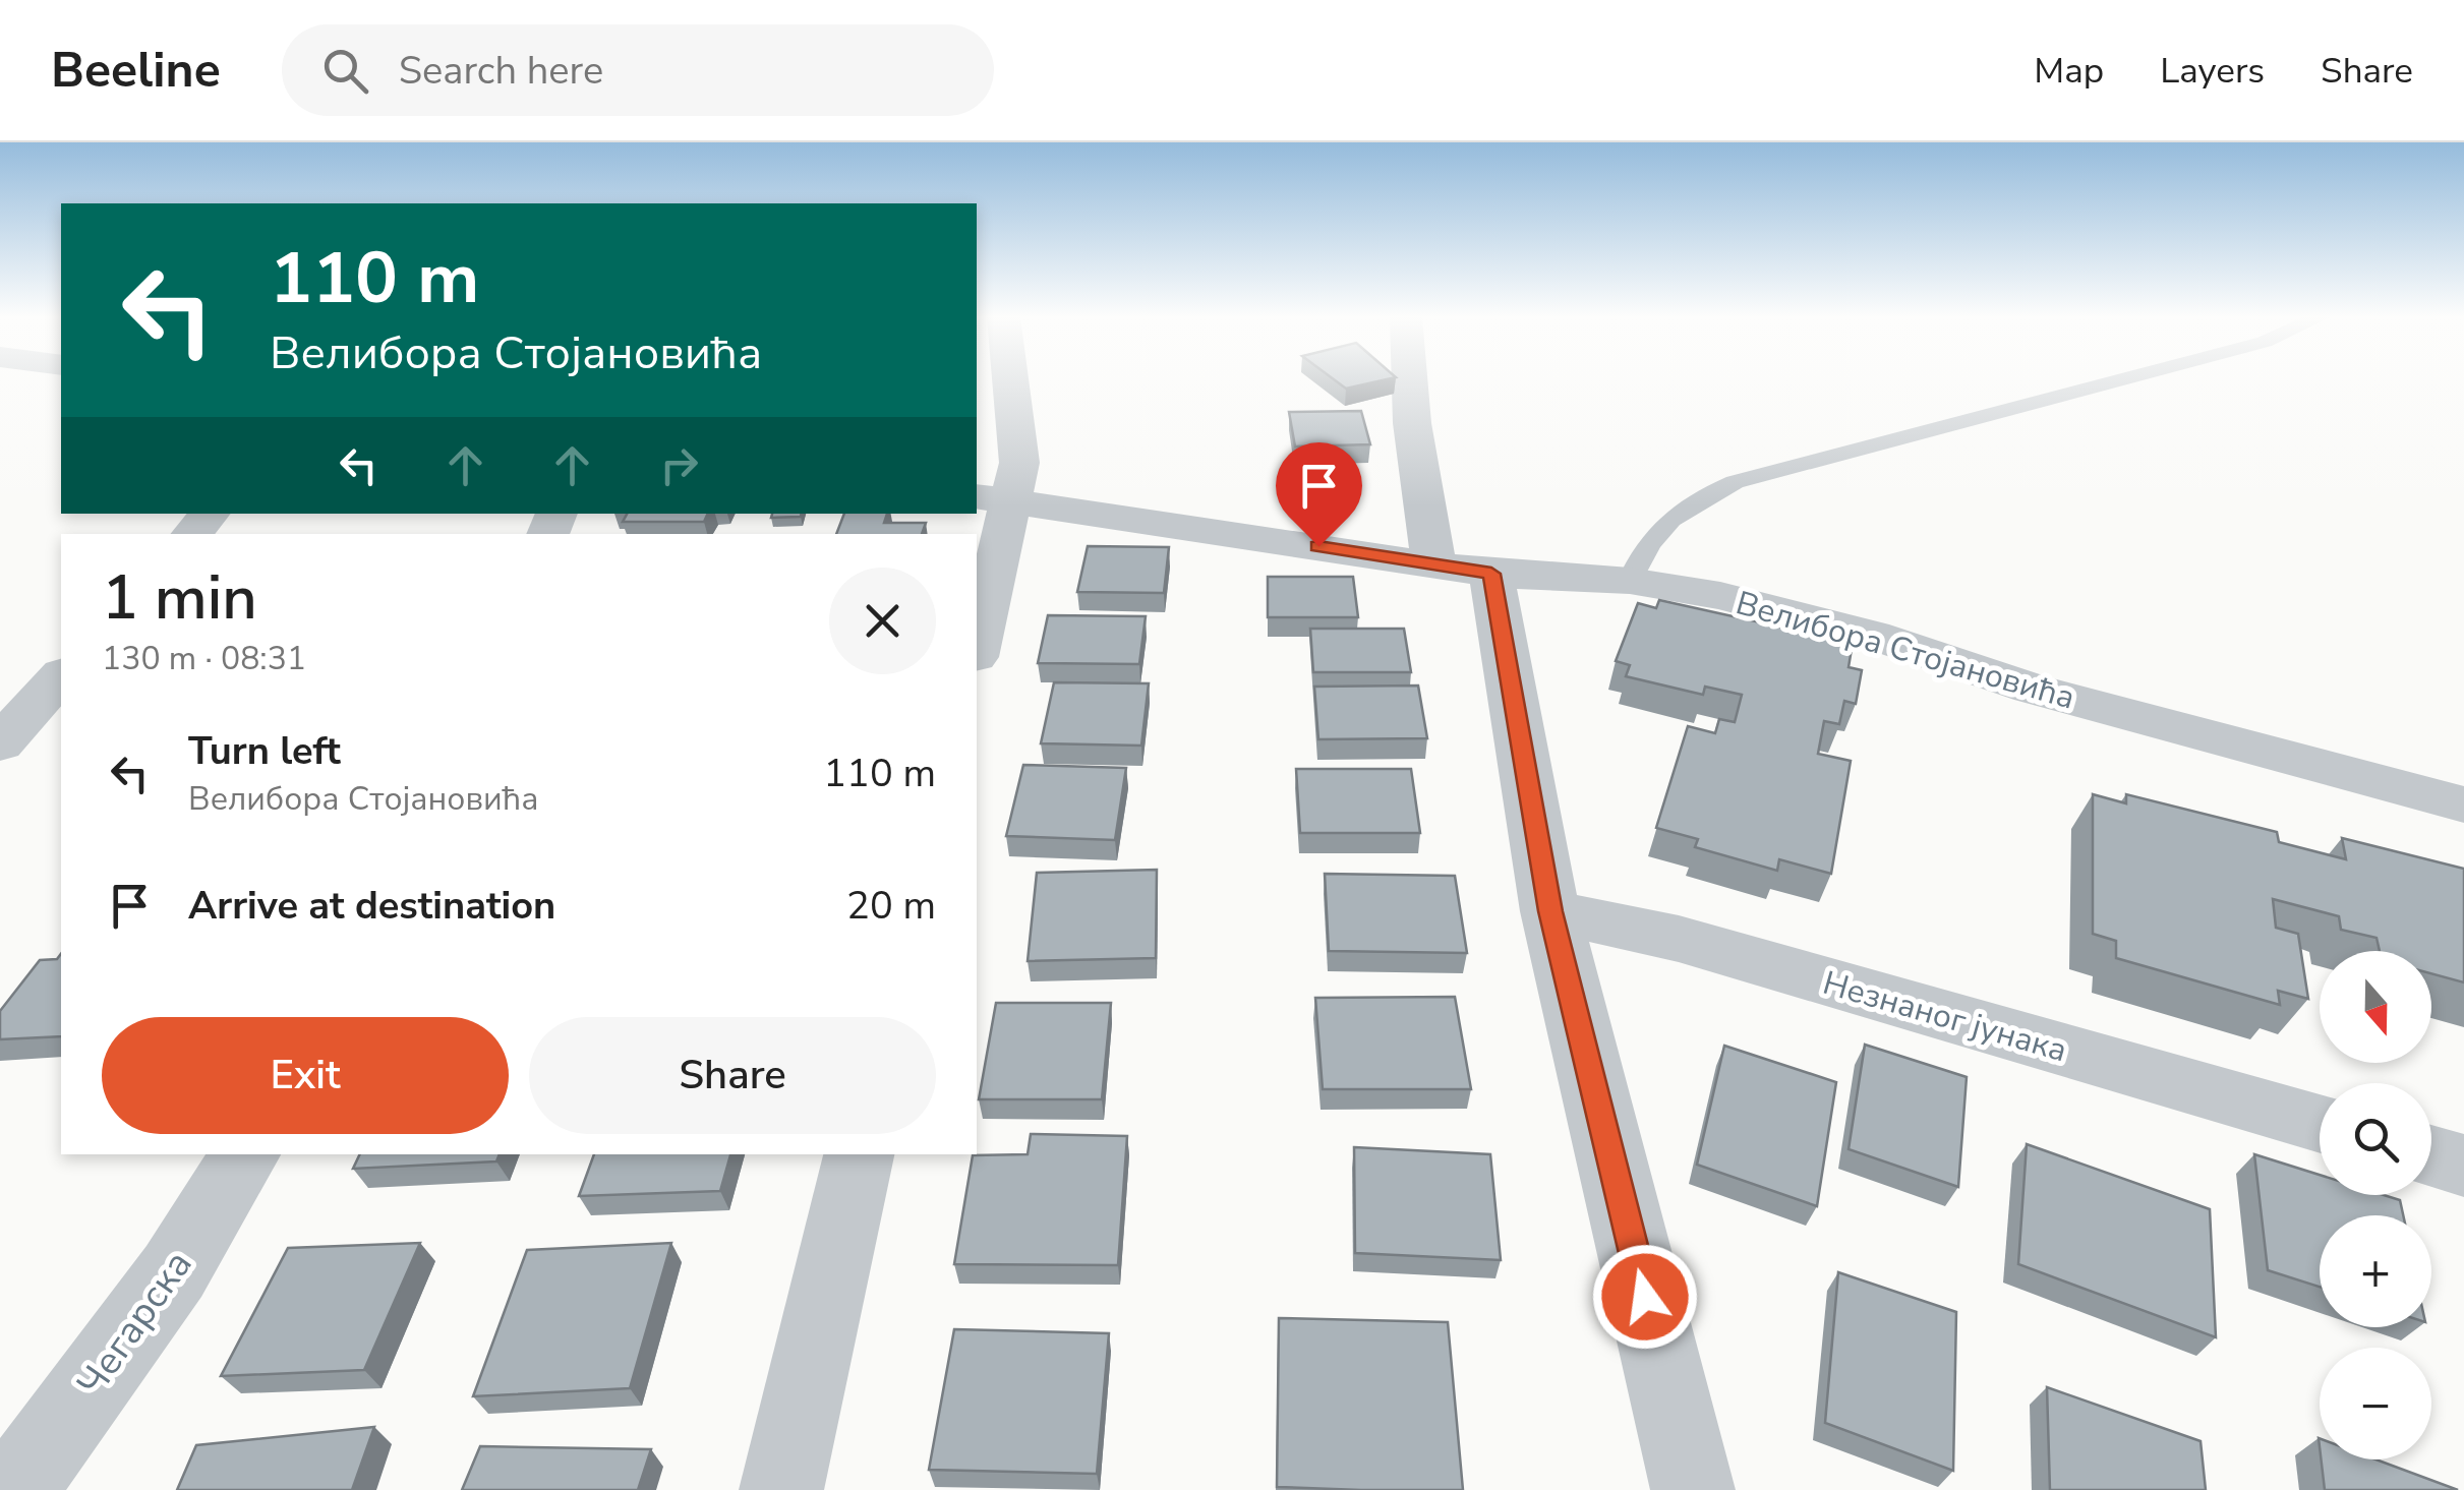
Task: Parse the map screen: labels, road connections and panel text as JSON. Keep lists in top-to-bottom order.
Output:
{
  "streets": {
    "street": ["Велибора Стојановића", "Незнаног јунака", "Чегарска"]
  },
  "north": "bottom",
  "page": {
    "header": "Beeline",
    "search": "Search here",
    "nav": ["Map", "Layers", "Share"],
    "turn": ["110 m", "Велибора Стојановића"],
    "heading": ["1 min", "130 m · 08:31"],
    "list": [
      {
        "name": "Turn left",
        "note": "Велибора Стојановића",
        "value": "110 m"
      },
      {
        "name": "Arrive at destination",
        "value": "20 m"
      }
    ],
    "map_buttons": ["+", "−"],
    "buttons": ["Exit", "Share"]
  }
}
